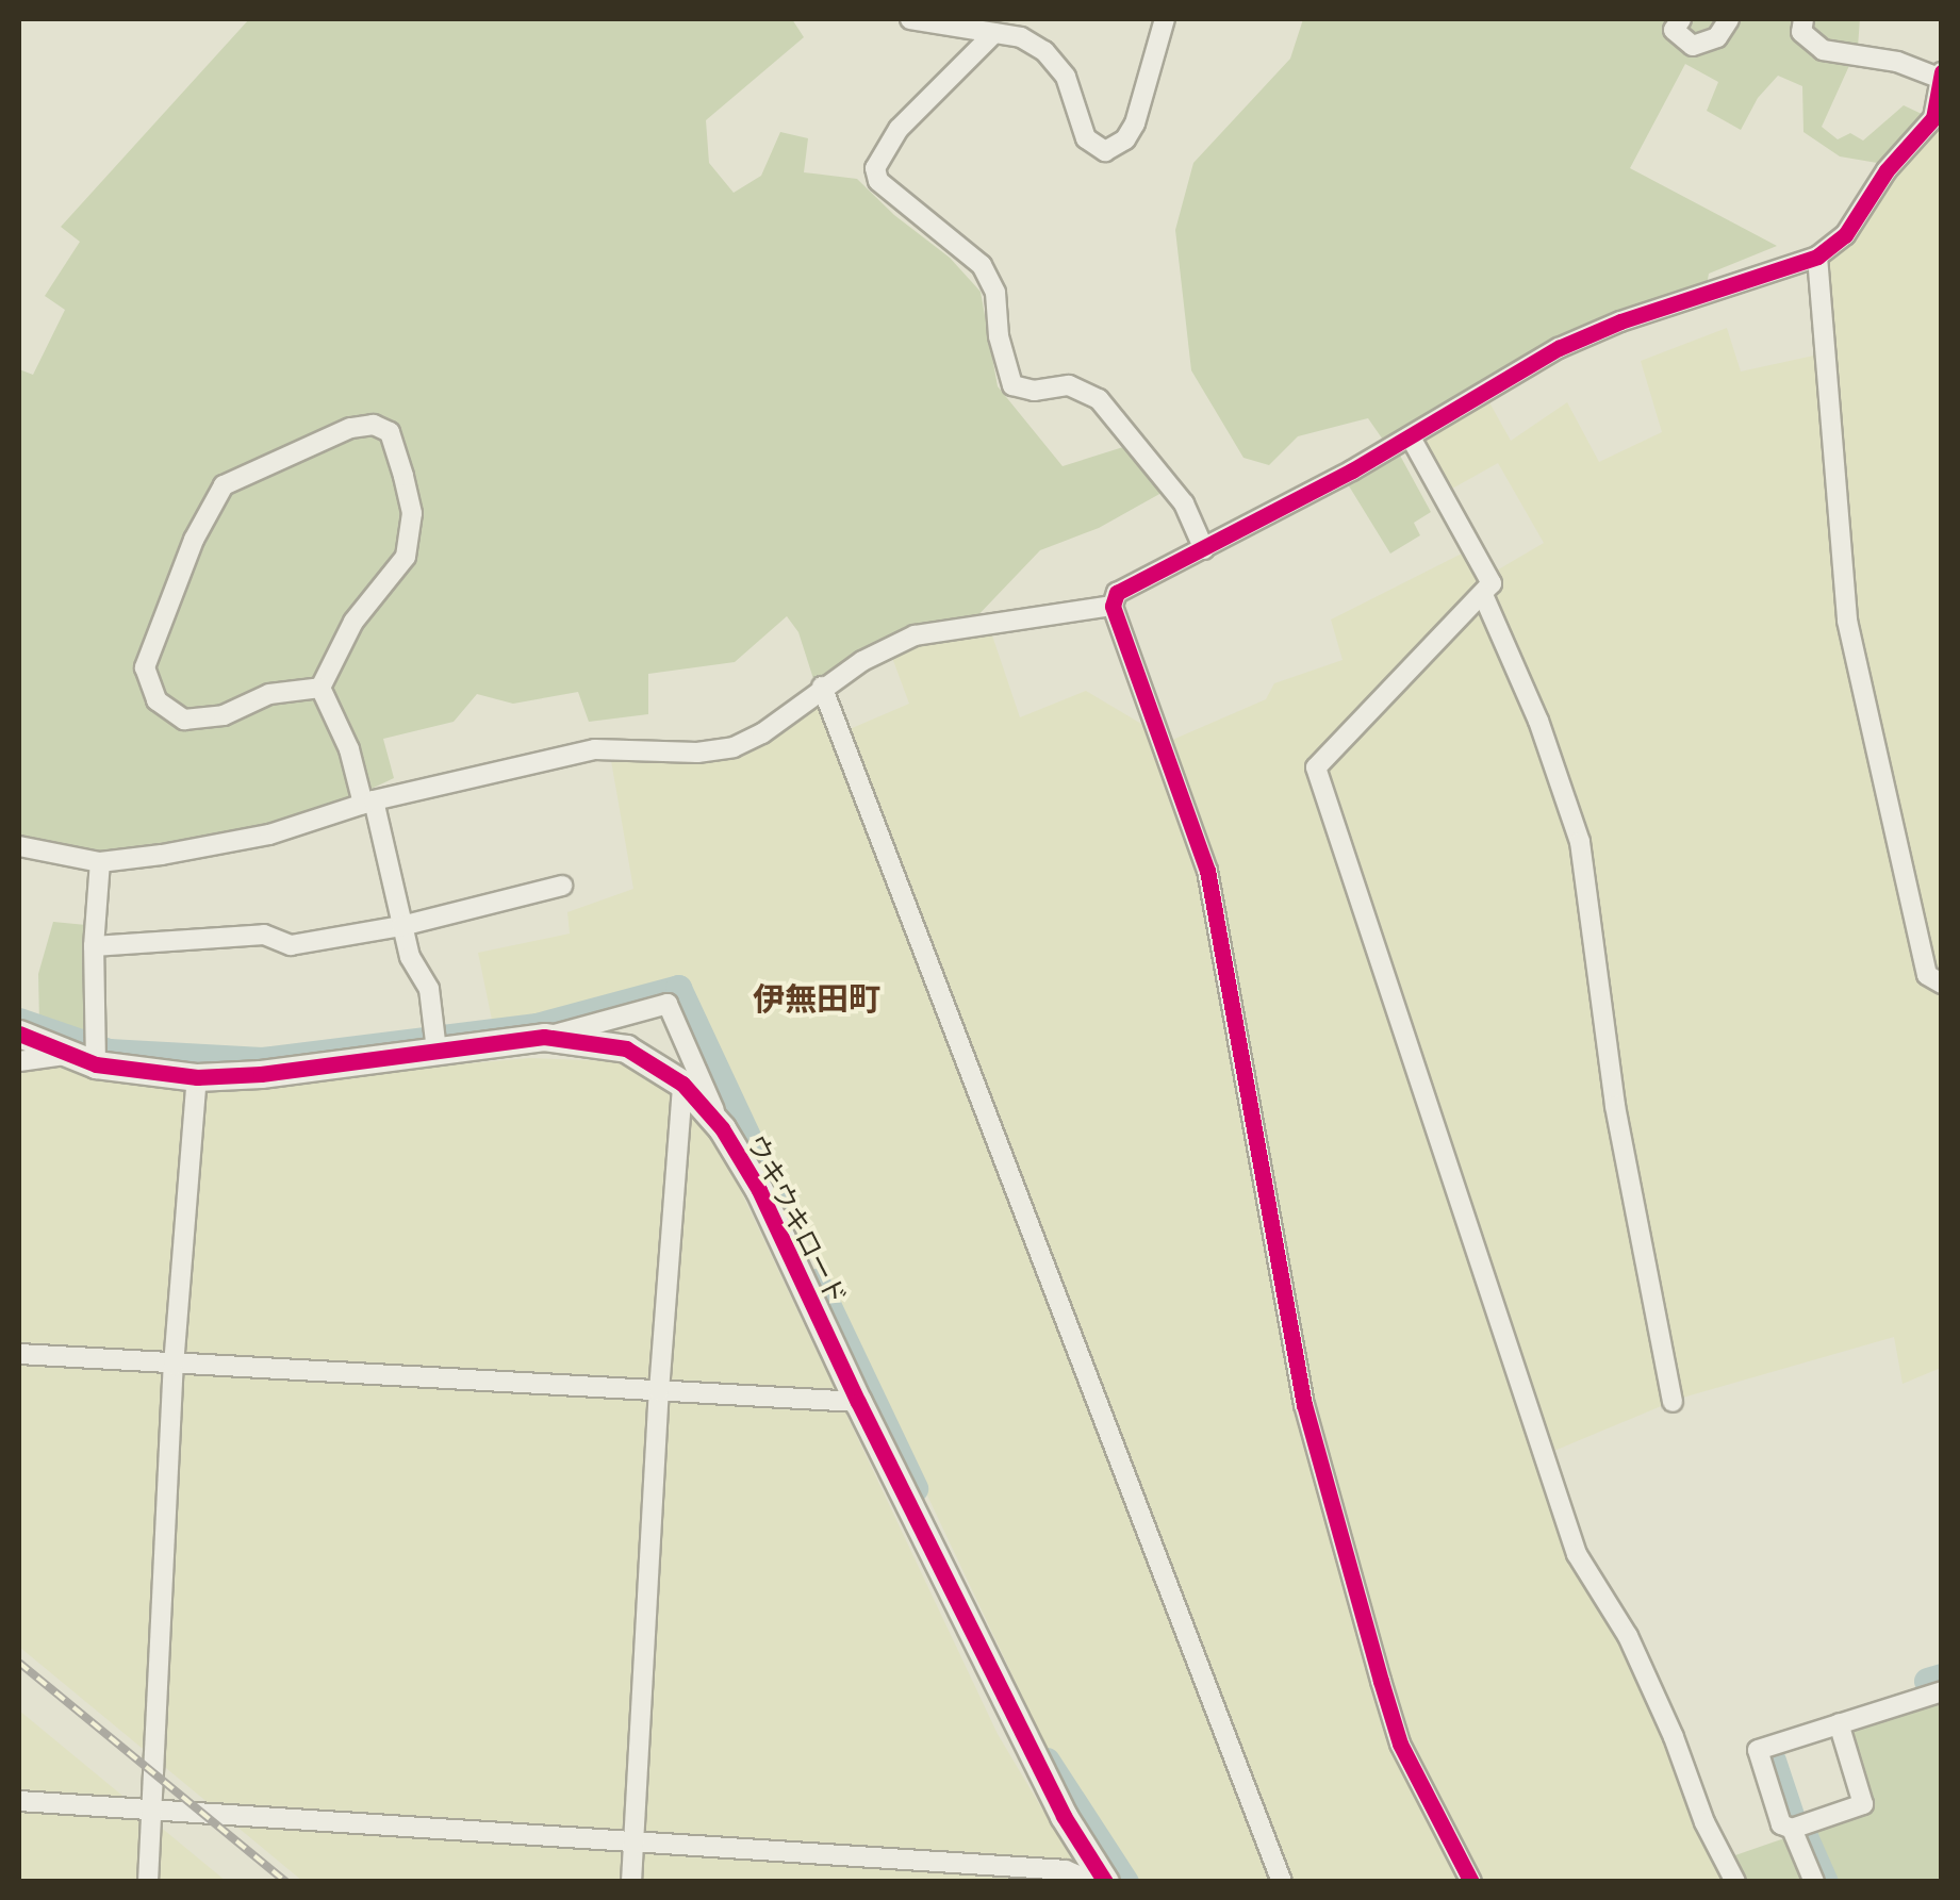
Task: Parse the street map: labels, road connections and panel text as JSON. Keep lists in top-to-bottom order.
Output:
{
  "streets": {
    "street": ["ウキウキロード"]
  },
  "districts": ["伊無田町"]
}
